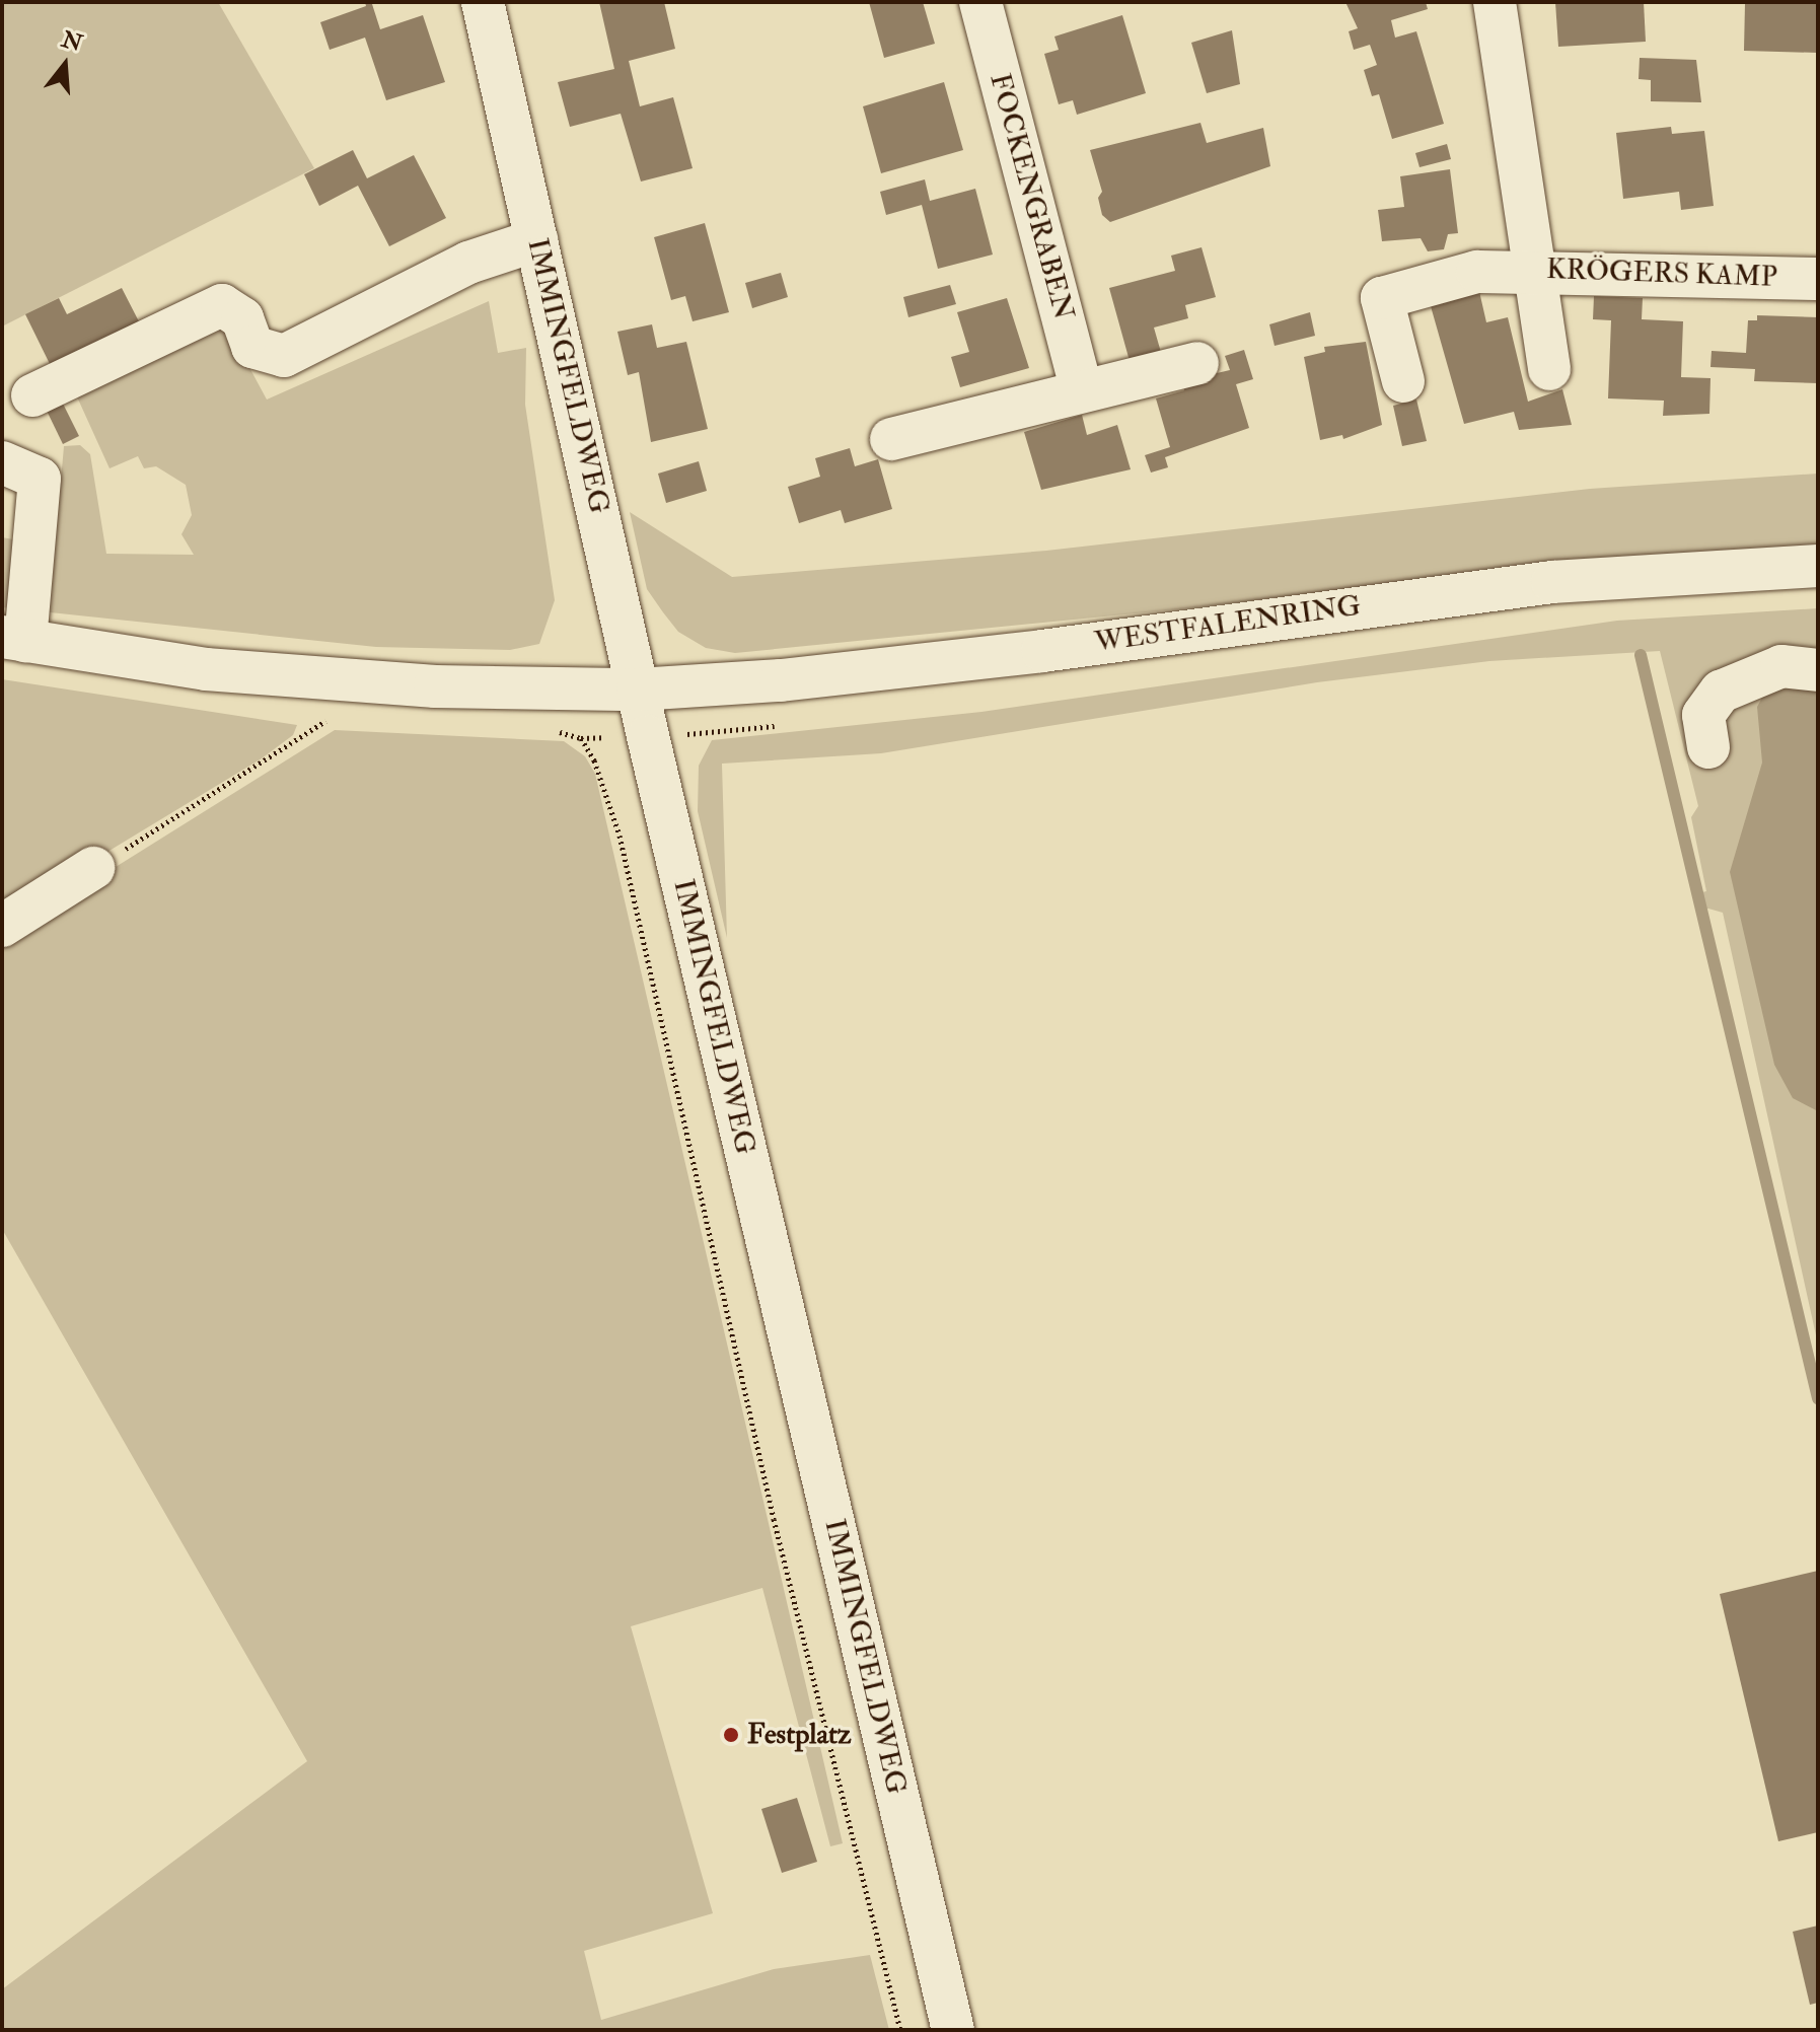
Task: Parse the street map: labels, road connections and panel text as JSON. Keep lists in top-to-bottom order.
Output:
{
  "streets": {
    "street": [
      "FOCKENGRABEN",
      "KRÖGERS KAMP",
      "IMMINGFELDWEG",
      "WESTFALENRING"
    ]
  },
  "crossings": [
    ["IMMINGFELDWEG", "WESTFALENRING"]
  ],
  "places": ["Festplatz"],
  "north": "top"
}
